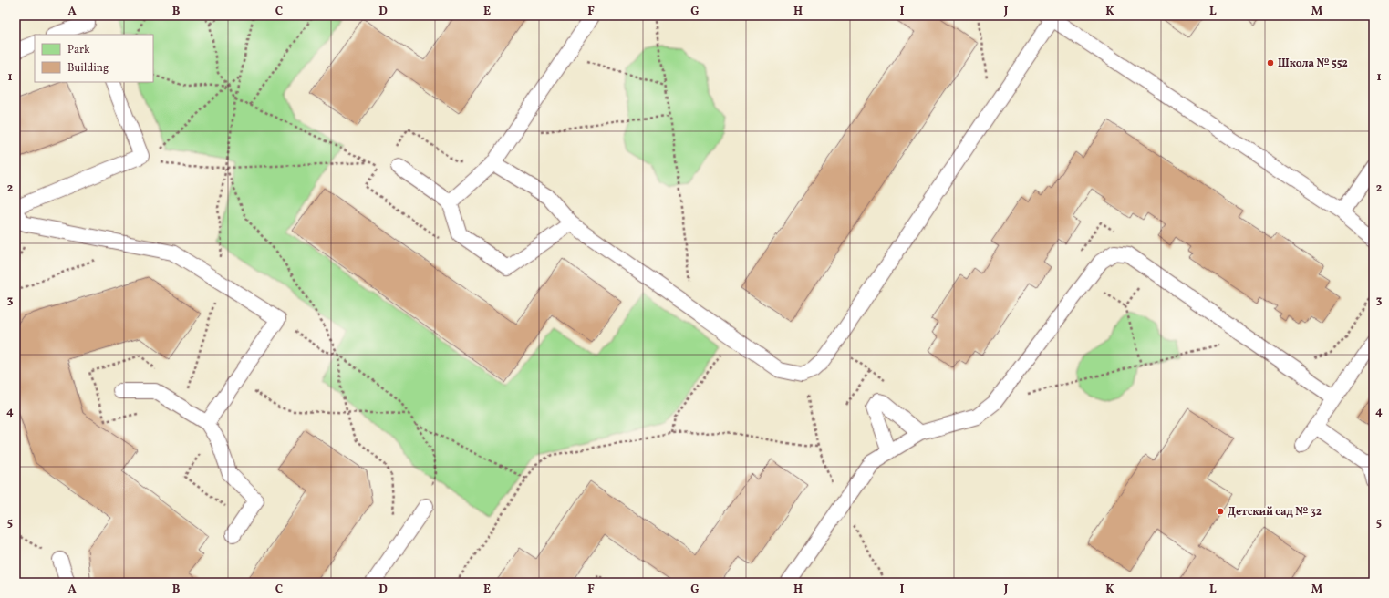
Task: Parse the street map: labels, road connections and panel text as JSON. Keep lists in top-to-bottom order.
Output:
{
  "places": ["Школа № 552", "Детский сад № 32"],
  "legend": ["Park", "Building"],
  "grid": {
    "columns": [
      "A",
      "B",
      "C",
      "D",
      "E",
      "F",
      "G",
      "H",
      "I",
      "J",
      "K",
      "L",
      "M"
    ],
    "rows": [
      "1",
      "2",
      "3",
      "4",
      "5"
    ]
  }
}
